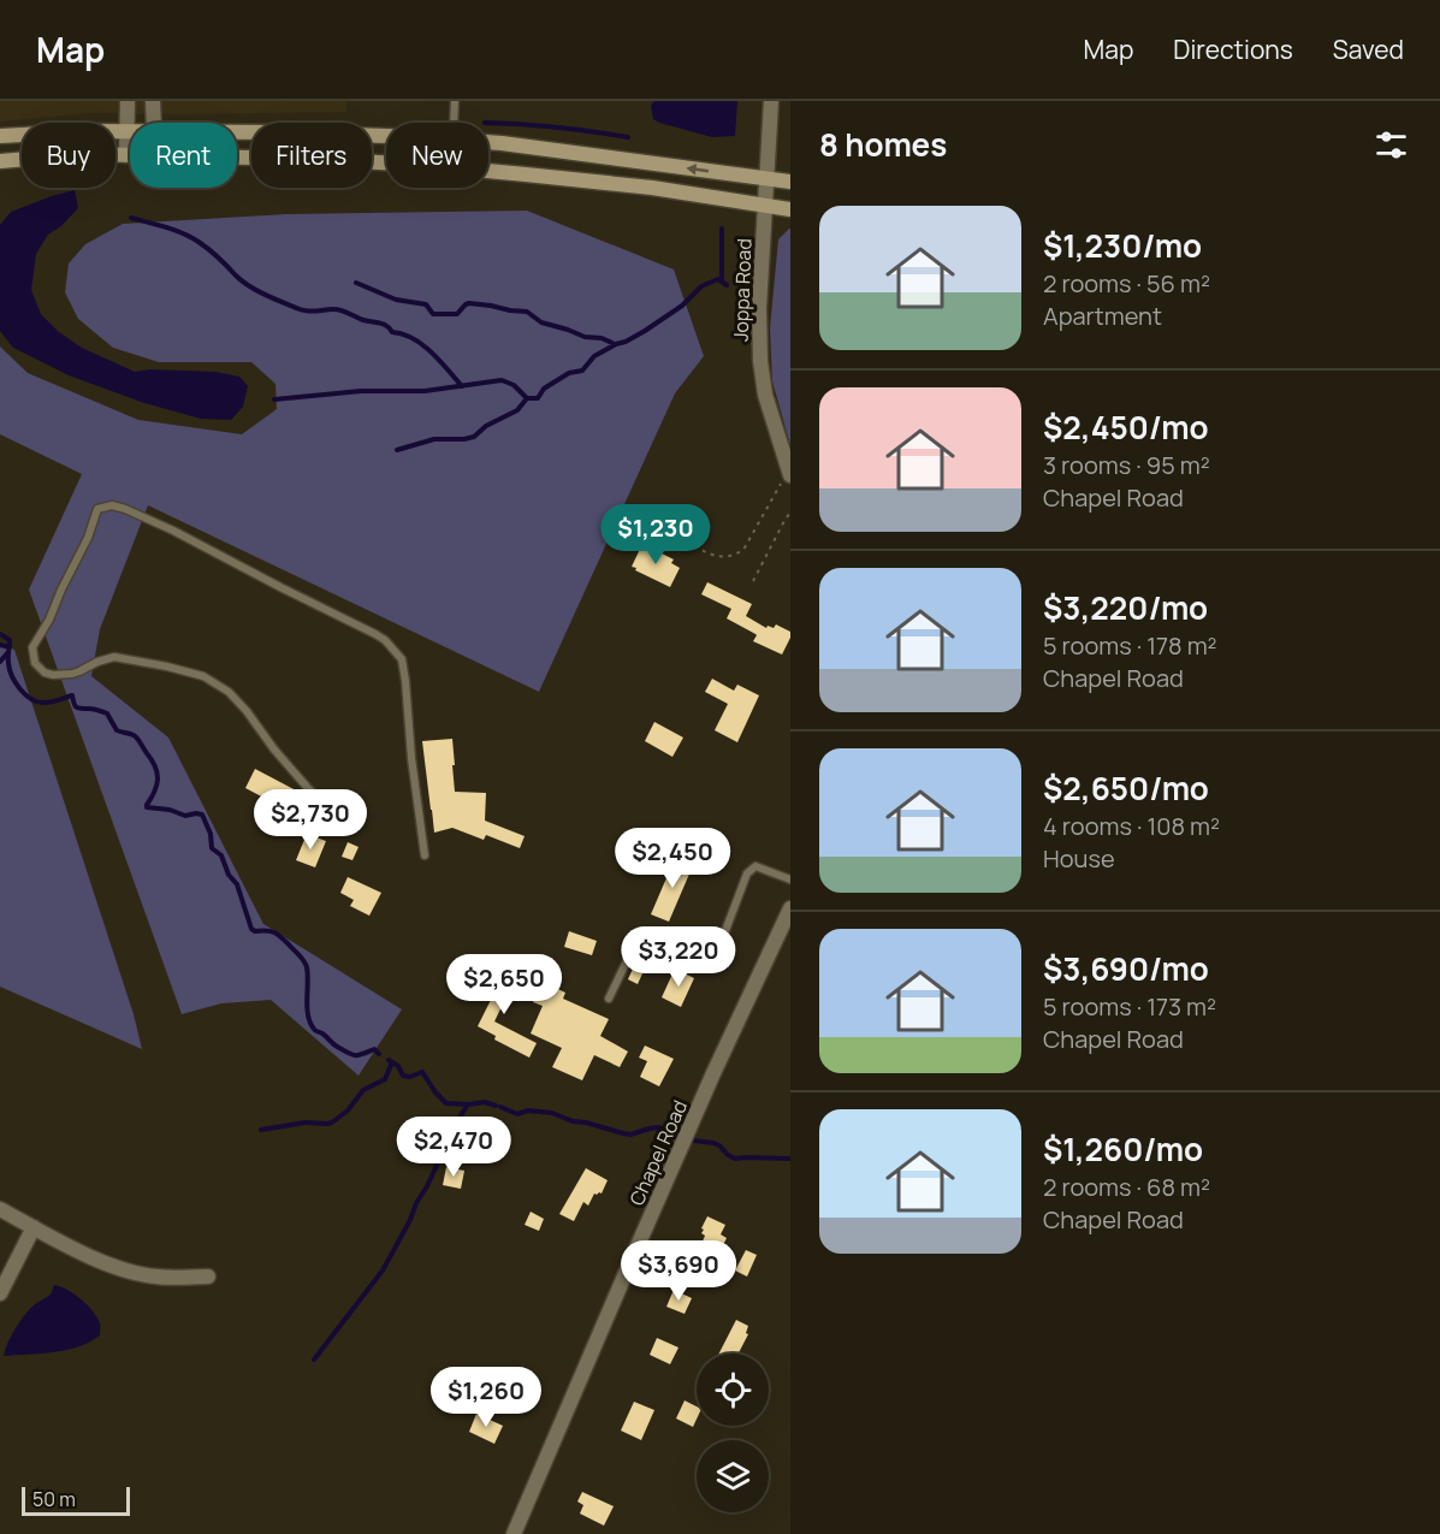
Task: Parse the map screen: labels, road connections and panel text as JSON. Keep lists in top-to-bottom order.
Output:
{
  "streets": {
    "street": ["Joppa Road", "Chapel Road"]
  },
  "scale_bar": "50 m",
  "page": {
    "header": "Map",
    "nav": ["Map", "Directions", "Saved"],
    "heading": "8 homes",
    "chip": [
      "Buy",
      "Rent",
      "Filters",
      "New"
    ],
    "list": [
      {
        "name": "$1,230/mo",
        "note": "2 rooms · 56 m² · Apartment"
      },
      {
        "name": "$2,450/mo",
        "note": "3 rooms · 95 m² · Chapel Road"
      },
      {
        "name": "$3,220/mo",
        "note": "5 rooms · 178 m² · Chapel Road"
      },
      {
        "name": "$2,650/mo",
        "note": "4 rooms · 108 m² · House"
      },
      {
        "name": "$3,690/mo",
        "note": "5 rooms · 173 m² · Chapel Road"
      },
      {
        "name": "$1,260/mo",
        "note": "2 rooms · 68 m² · Chapel Road"
      }
    ],
    "price": [
      "$1,230",
      "$2,730",
      "$2,450",
      "$3,220",
      "$2,650",
      "$2,470",
      "$3,690",
      "$1,260"
    ],
    "scale": "50 m"
  }
}
